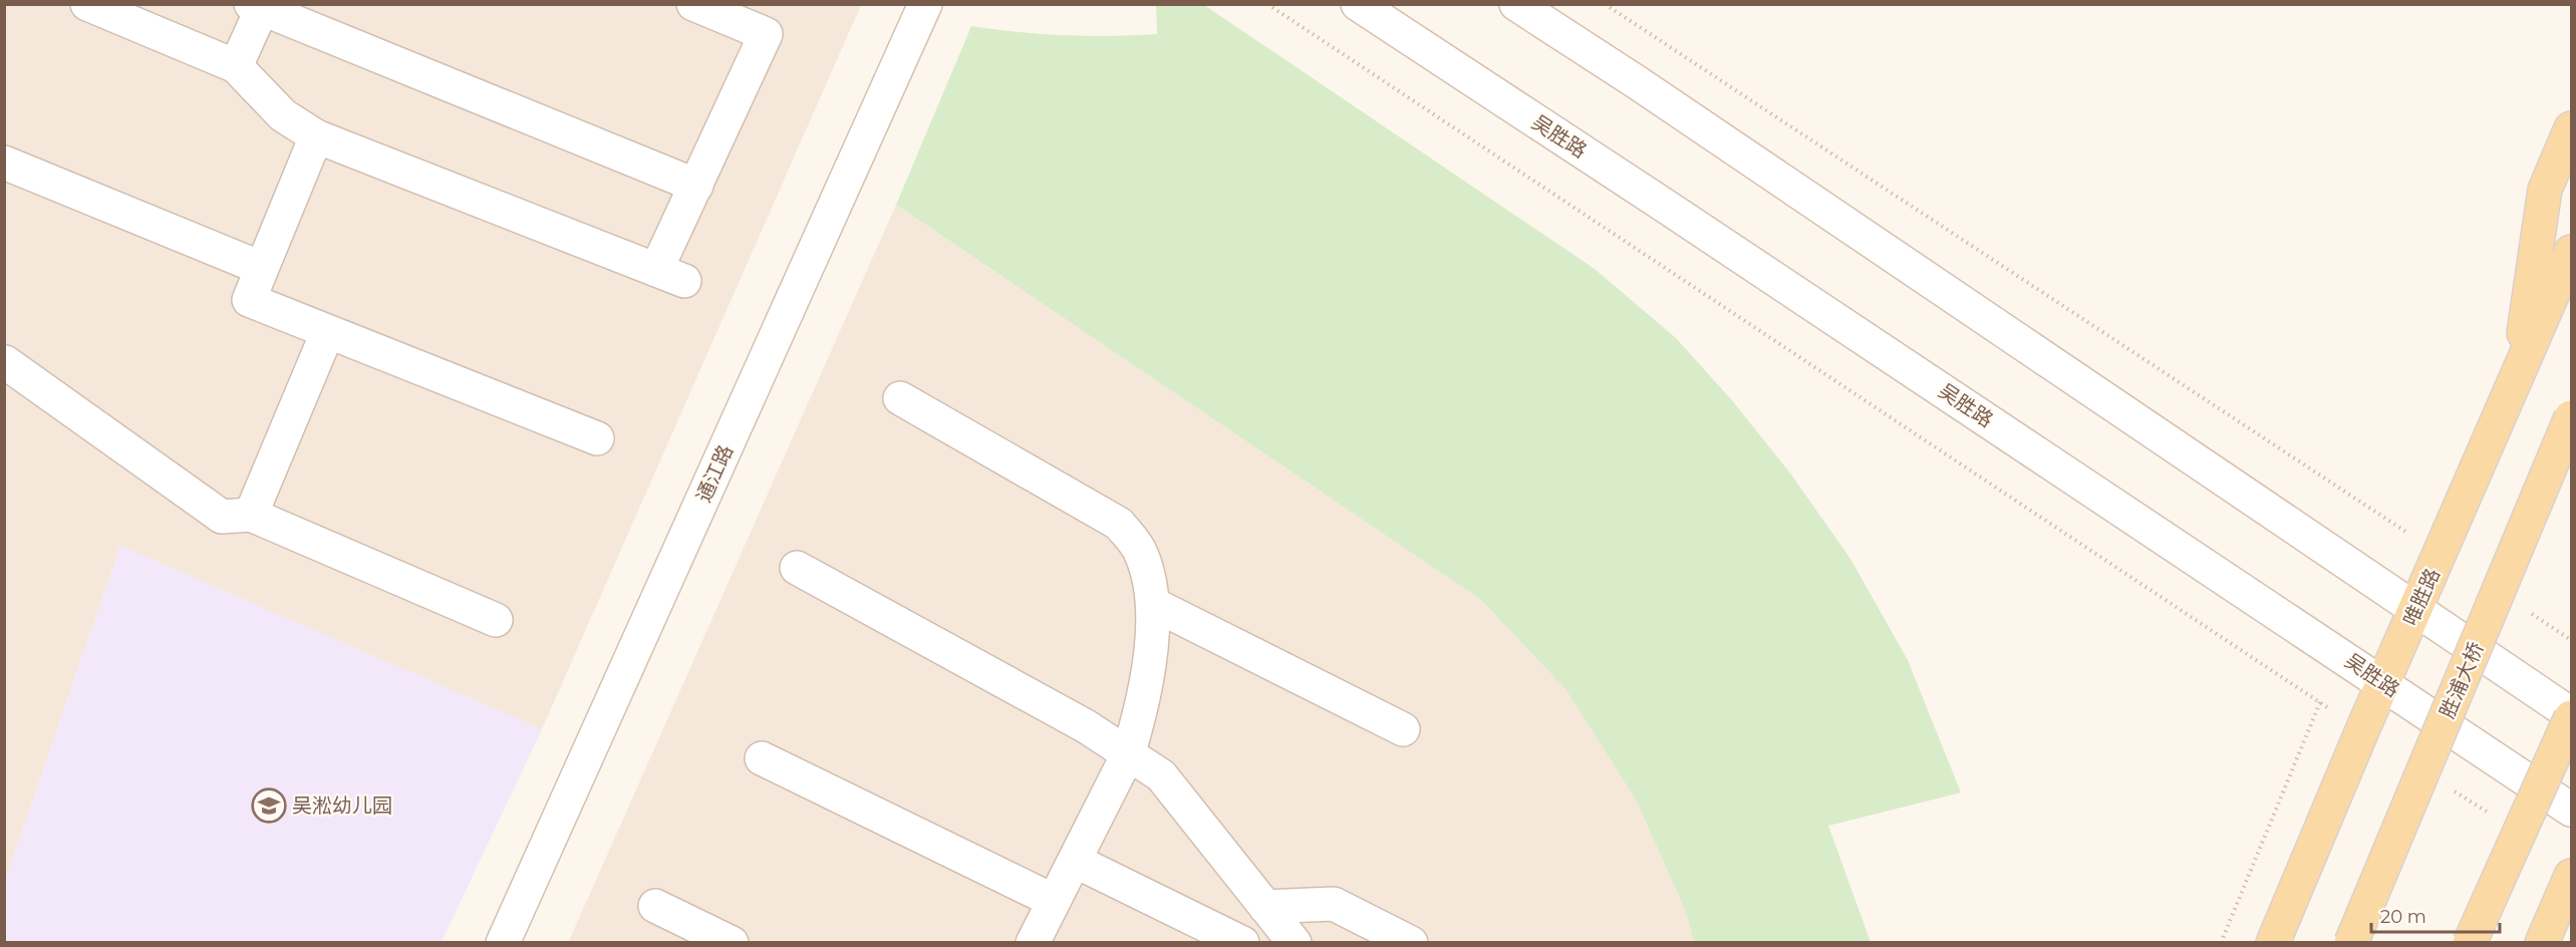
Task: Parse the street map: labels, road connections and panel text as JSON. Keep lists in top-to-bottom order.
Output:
{
  "streets": {
    "main road": ["唯胜路", "胜浦大桥"],
    "street": ["吴胜路", "通江路"]
  },
  "crossings": [
    ["吴胜路", "唯胜路"]
  ],
  "places": {
    "school or university": ["吴淞幼儿园"]
  },
  "scale_bar": "20 m"
}
